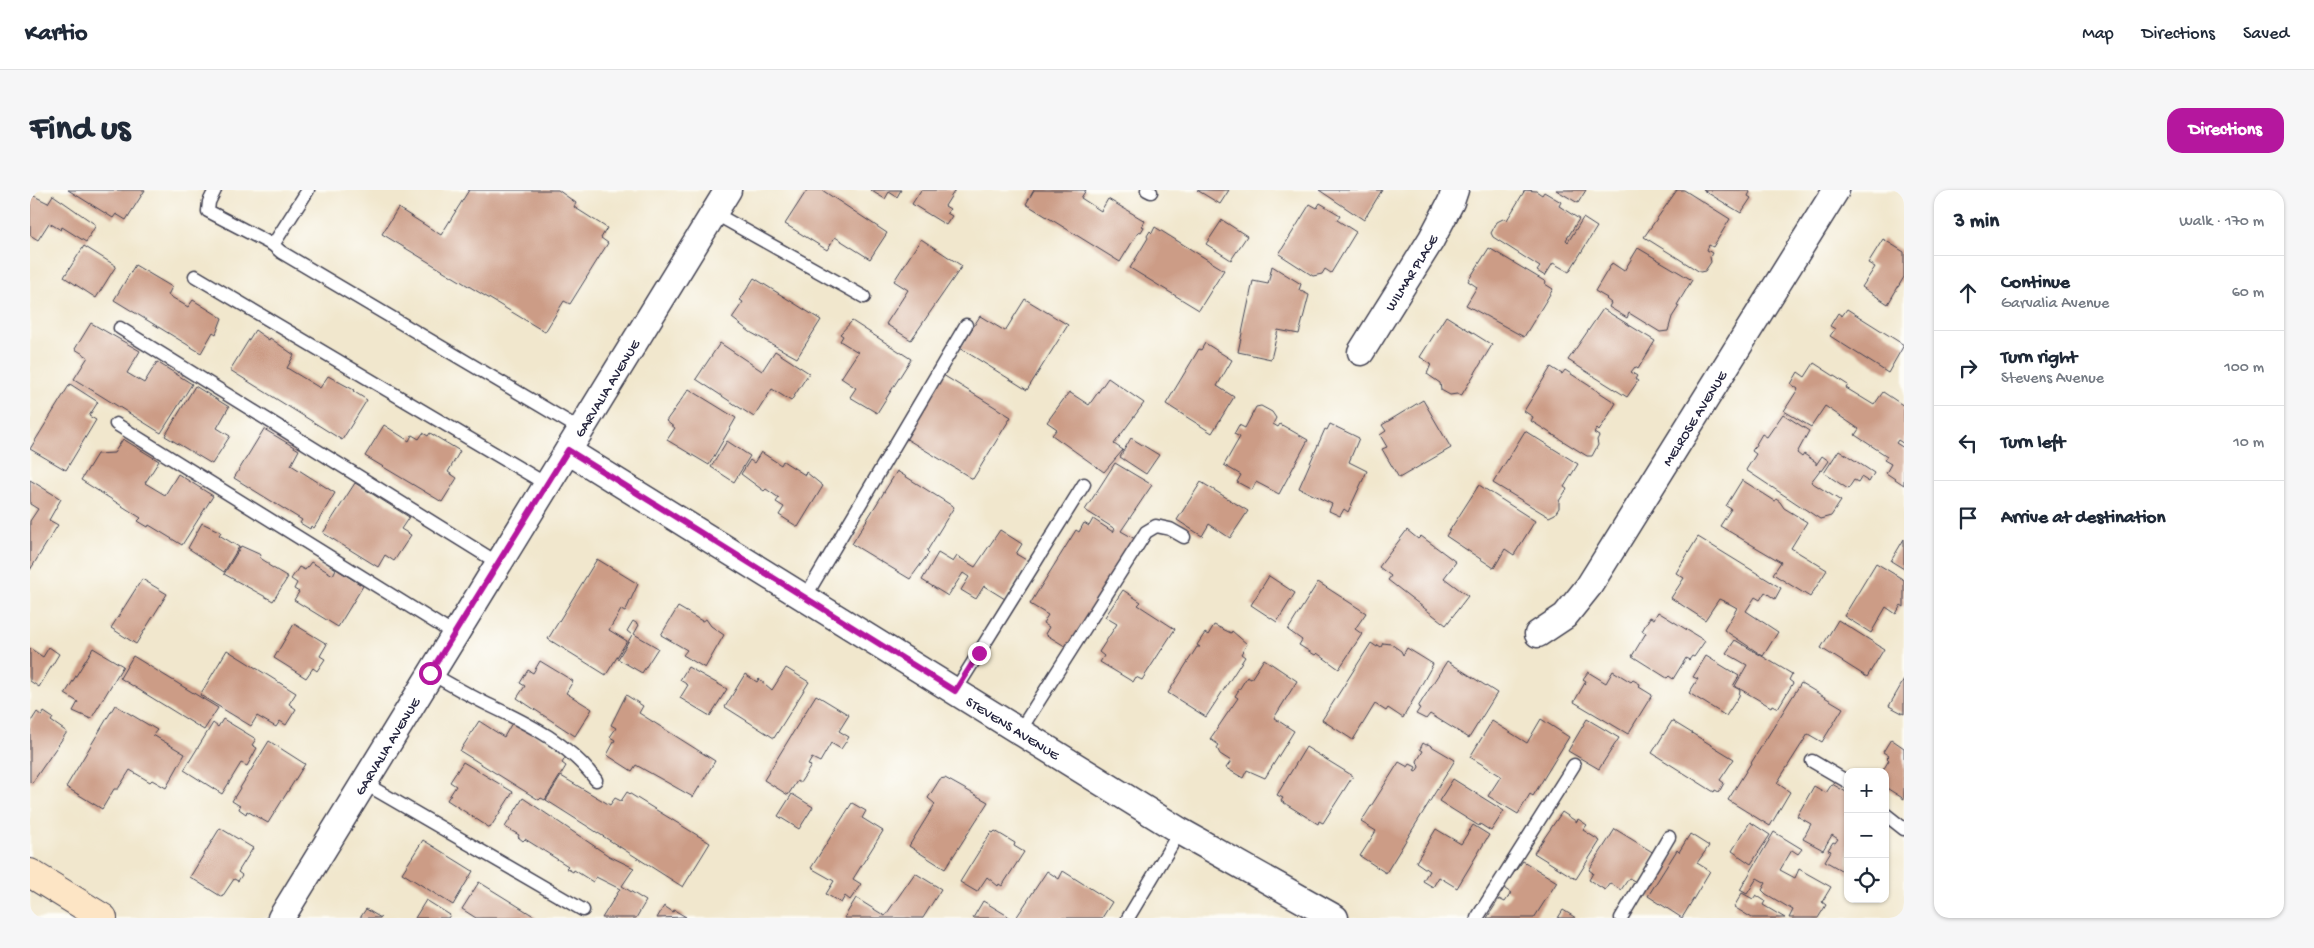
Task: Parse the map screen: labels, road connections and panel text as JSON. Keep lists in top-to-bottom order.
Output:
{
  "streets": {
    "street": [
      "WILMAR PLACE",
      "GARVALIA AVENUE",
      "MELROSE AVENUE",
      "STEVENS AVENUE"
    ]
  },
  "crossings": [
    ["GARVALIA AVENUE", "STEVENS AVENUE"]
  ],
  "page": {
    "header": "Kartio",
    "nav": ["Map", "Directions", "Saved"],
    "buttons": "Directions",
    "title": "Find us",
    "heading": ["3 min", "Walk · 170 m"],
    "list": [
      ["Continue", "Garvalia Avenue", "60 m"],
      ["Turn right", "Stevens Avenue", "100 m"],
      ["Turn left", "10 m"],
      "Arrive at destination"
    ],
    "map_buttons": ["+", "−"]
  }
}
